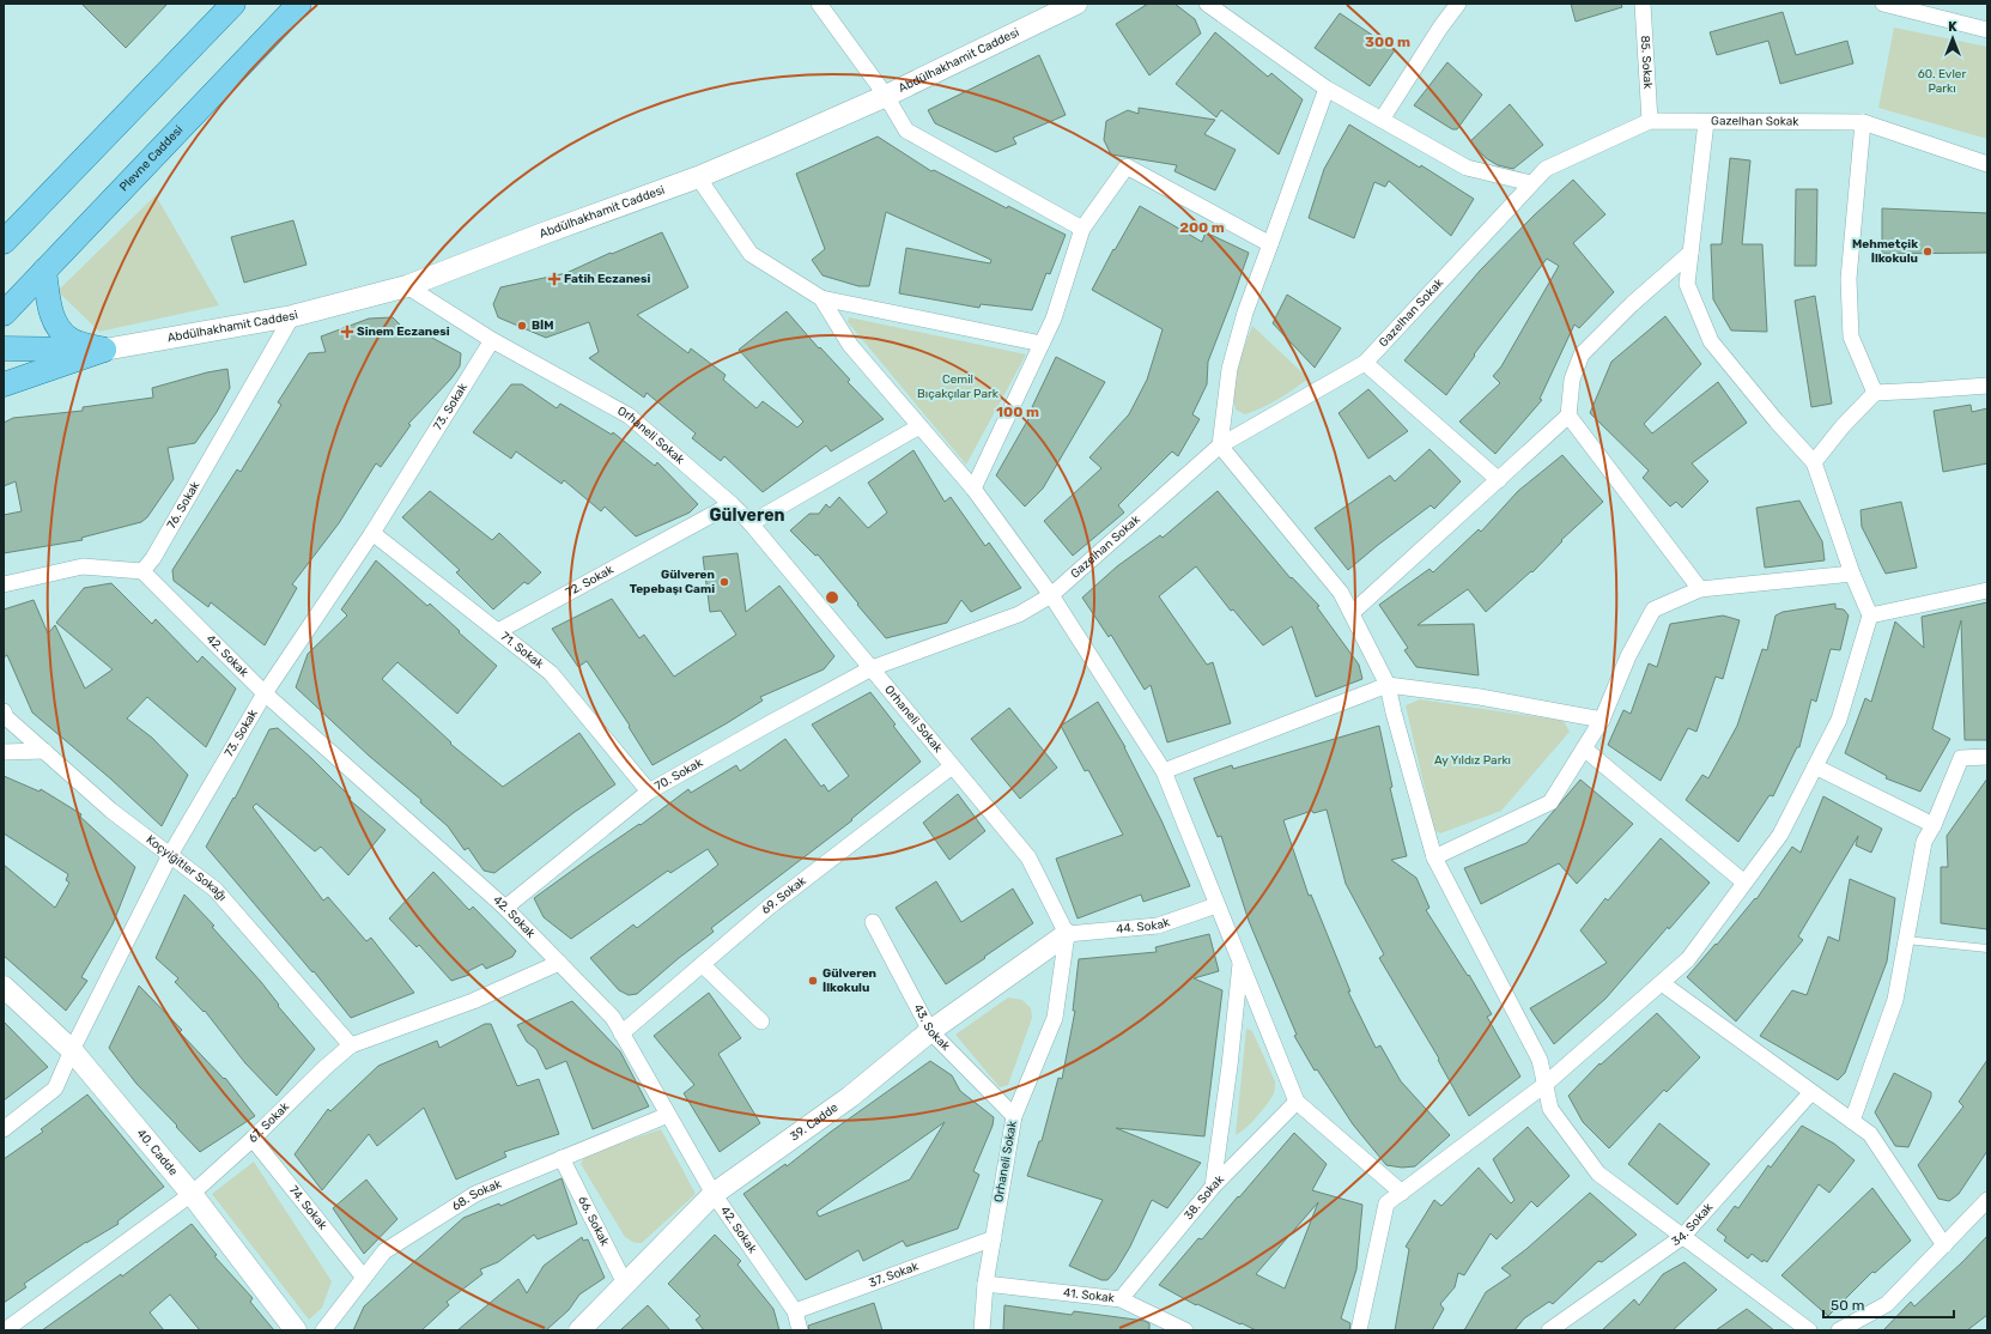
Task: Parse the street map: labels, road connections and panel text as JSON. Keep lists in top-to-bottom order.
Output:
{
  "streets": {
    "main road": ["Plevne Caddesi"],
    "street": [
      "Abdülhakhamit Caddesi",
      "85. Sokak",
      "Gazelhan Sokak",
      "73. Sokak",
      "Orhaneli Sokak",
      "76. Sokak",
      "72. Sokak",
      "71. Sokak",
      "42. Sokak",
      "70. Sokak",
      "Koçyiğitler Sokağı",
      "69. Sokak",
      "44. Sokak",
      "43. Sokak",
      "67. Sokak",
      "39. Cadde",
      "40. Cadde",
      "68. Sokak",
      "38. Sokak",
      "74. Sokak",
      "66. Sokak",
      "34. Sokak",
      "37. Sokak",
      "41. Sokak"
    ]
  },
  "crossings": [
    ["Abdülhakhamit Caddesi", "Orhaneli Sokak"],
    ["Abdülhakhamit Caddesi", "76. Sokak"],
    ["85. Sokak", "Gazelhan Sokak"],
    ["Gazelhan Sokak", "Orhaneli Sokak"],
    ["Gazelhan Sokak", "70. Sokak"],
    ["73. Sokak", "Orhaneli Sokak"],
    ["73. Sokak", "71. Sokak"],
    ["73. Sokak", "42. Sokak"],
    ["73. Sokak", "Koçyiğitler Sokağı"],
    ["73. Sokak", "40. Cadde"],
    ["Orhaneli Sokak", "72. Sokak"],
    ["Orhaneli Sokak", "70. Sokak"],
    ["Orhaneli Sokak", "69. Sokak"],
    ["Orhaneli Sokak", "44. Sokak"],
    ["Orhaneli Sokak", "43. Sokak"],
    ["Orhaneli Sokak", "39. Cadde"],
    ["Orhaneli Sokak", "37. Sokak"],
    ["Orhaneli Sokak", "41. Sokak"],
    ["76. Sokak", "42. Sokak"],
    ["72. Sokak", "71. Sokak"],
    ["71. Sokak", "70. Sokak"],
    ["42. Sokak", "70. Sokak"],
    ["42. Sokak", "69. Sokak"],
    ["42. Sokak", "67. Sokak"],
    ["42. Sokak", "39. Cadde"],
    ["42. Sokak", "68. Sokak"],
    ["42. Sokak", "37. Sokak"],
    ["Koçyiğitler Sokağı", "67. Sokak"],
    ["44. Sokak", "39. Cadde"],
    ["43. Sokak", "39. Cadde"],
    ["67. Sokak", "40. Cadde"],
    ["67. Sokak", "74. Sokak"],
    ["39. Cadde", "66. Sokak"],
    ["68. Sokak", "74. Sokak"],
    ["68. Sokak", "66. Sokak"],
    ["38. Sokak", "41. Sokak"]
  ],
  "districts": ["Gülveren"],
  "parks": ["60. Evler Parkı", "Cemil Bıçakçılar Park", "Ay Yıldız Parkı"],
  "places": {
    "other": [
      "Mehmetçik İlkokulu",
      "BİM",
      "Gülveren Tepebaşı Cami",
      "Gülveren İlkokulu"
    ],
    "health": ["Fatih Eczanesi", "Sinem Eczanesi"]
  },
  "scale_bar": "50 m",
  "north": "top",
  "rings": ["300 m", "200 m", "100 m"]
}
